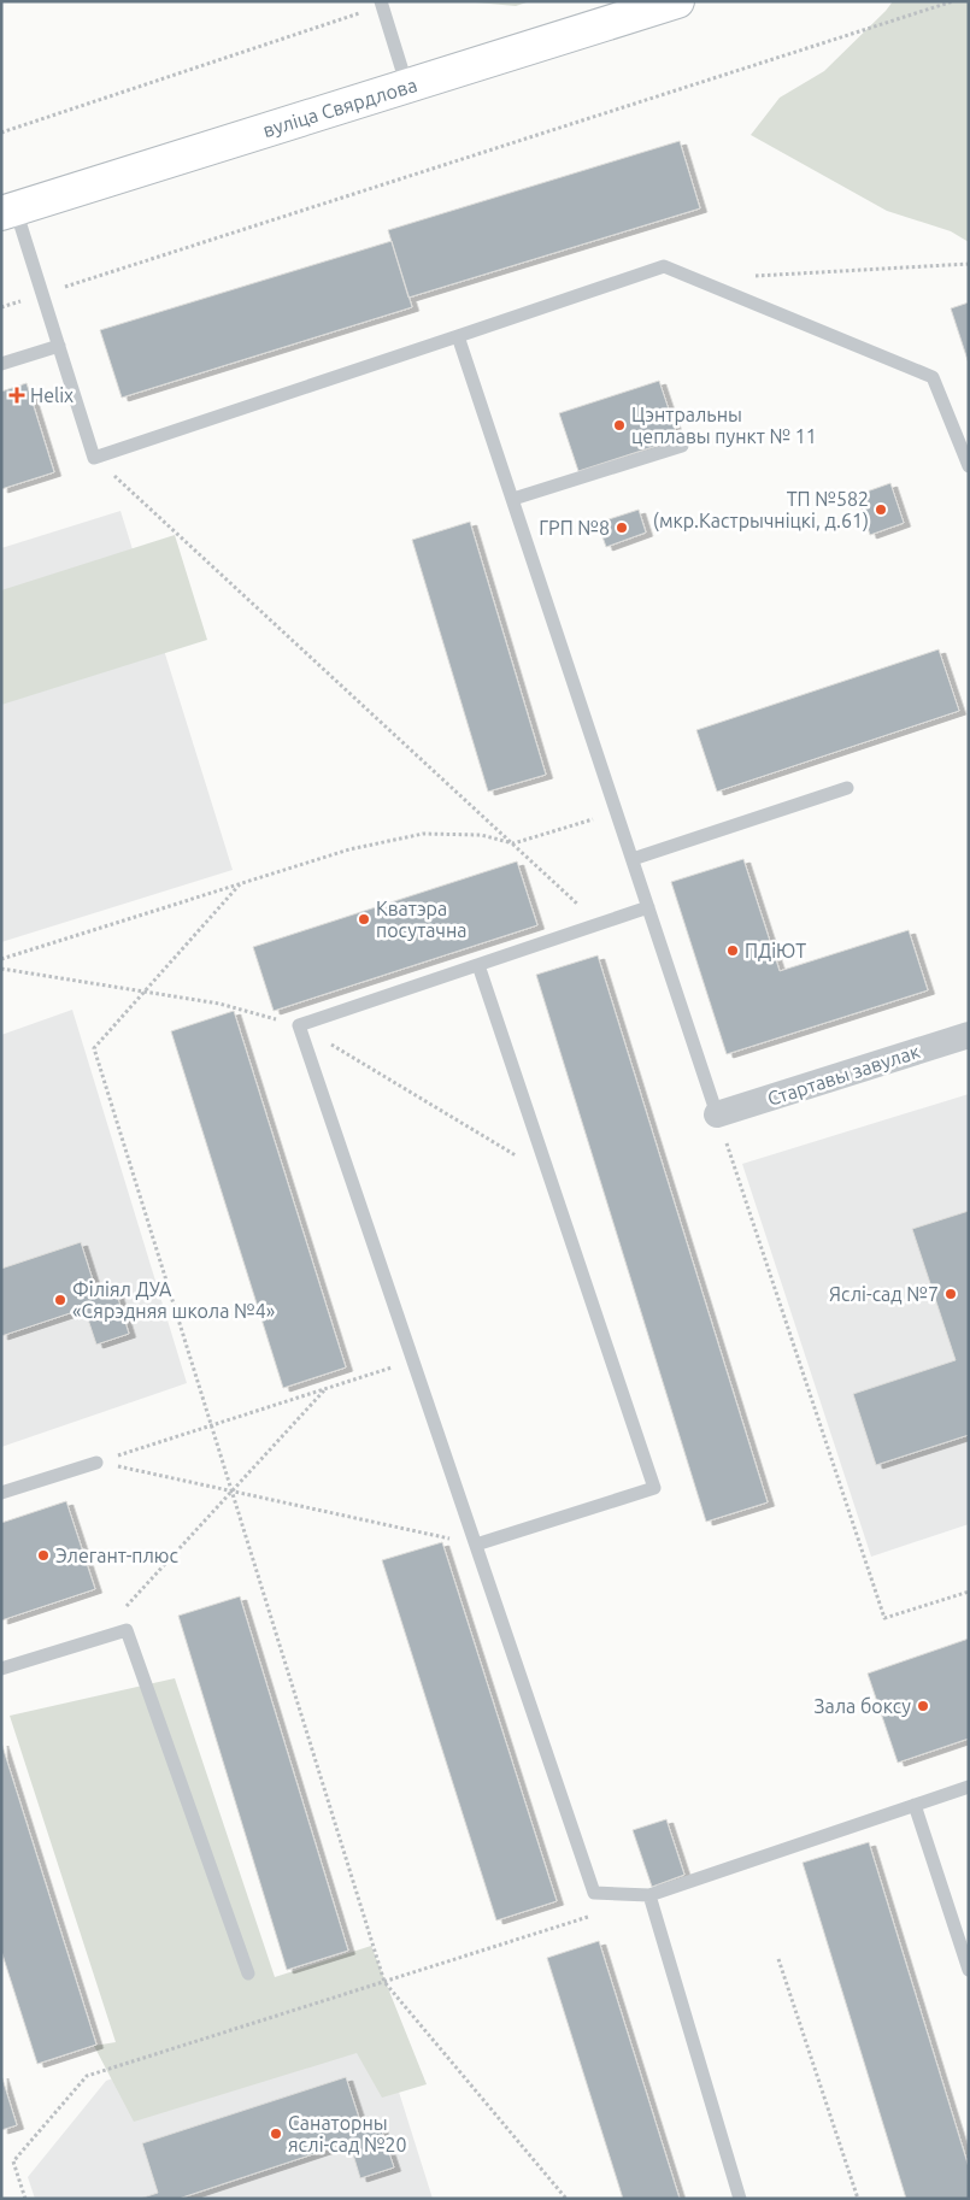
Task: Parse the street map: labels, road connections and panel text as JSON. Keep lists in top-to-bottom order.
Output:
{
  "streets": {
    "main road": ["вуліца Свярдлова"],
    "street": ["Стартавы завулак"]
  },
  "places": {
    "health": ["Helix"],
    "other": [
      "Цэнтральны цеплавы пункт № 11",
      "ТП №582 (мкр.Кастрычніцкі, д.61)",
      "ГРП №8",
      "Кватэра посутачна",
      "ПДіЮТ",
      "Яслі-сад №7",
      "Філіял ДУА «Сярэдняя школа №4»",
      "Элегант-плюс",
      "Зала боксу",
      "Санаторны яслі-сад №20"
    ]
  }
}
